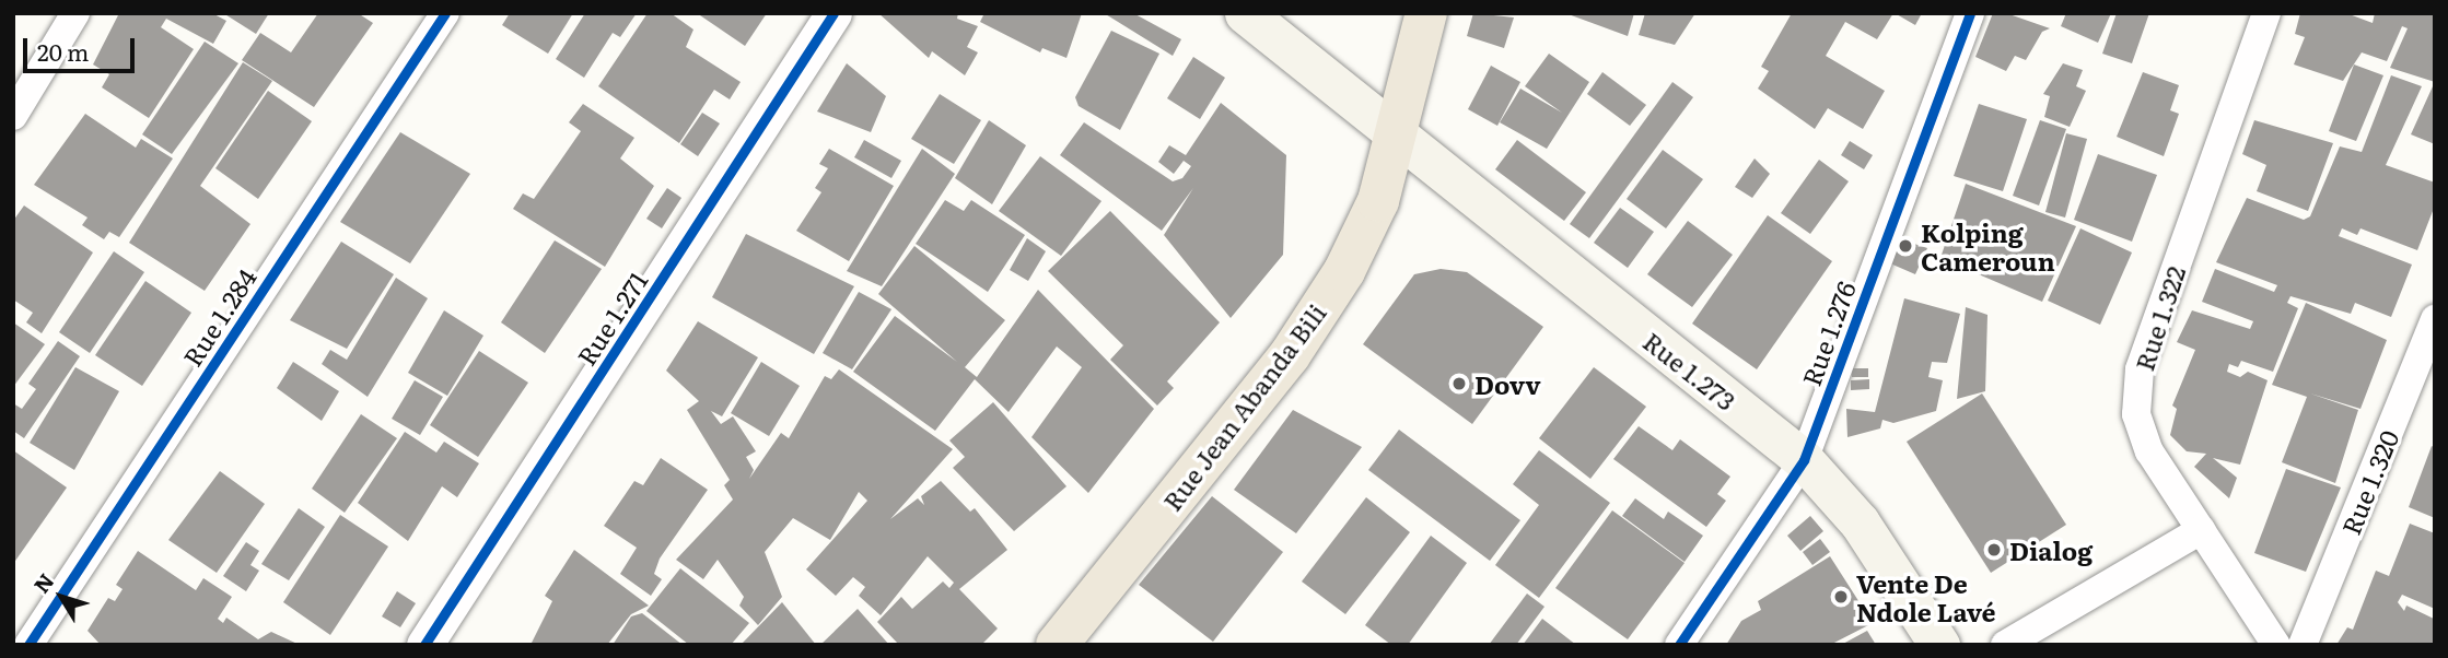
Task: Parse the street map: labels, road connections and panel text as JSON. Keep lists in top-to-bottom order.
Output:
{
  "streets": {
    "main road": ["Rue 1.273", "Rue Jean Abanda Bili"],
    "street": [
      "Rue 1.284",
      "Rue 1.271",
      "Rue 1.322",
      "Rue 1.276",
      "Rue 1.320"
    ]
  },
  "crossings": [
    ["Rue 1.276", "Rue 1.273"],
    ["Rue 1.273", "Rue Jean Abanda Bili"]
  ],
  "places": [
    "Kolping Cameroun",
    "Dovv",
    "Dialog",
    "Vente De Ndole Lavé"
  ],
  "scale_bar": "20 m",
  "north": "top left"
}
